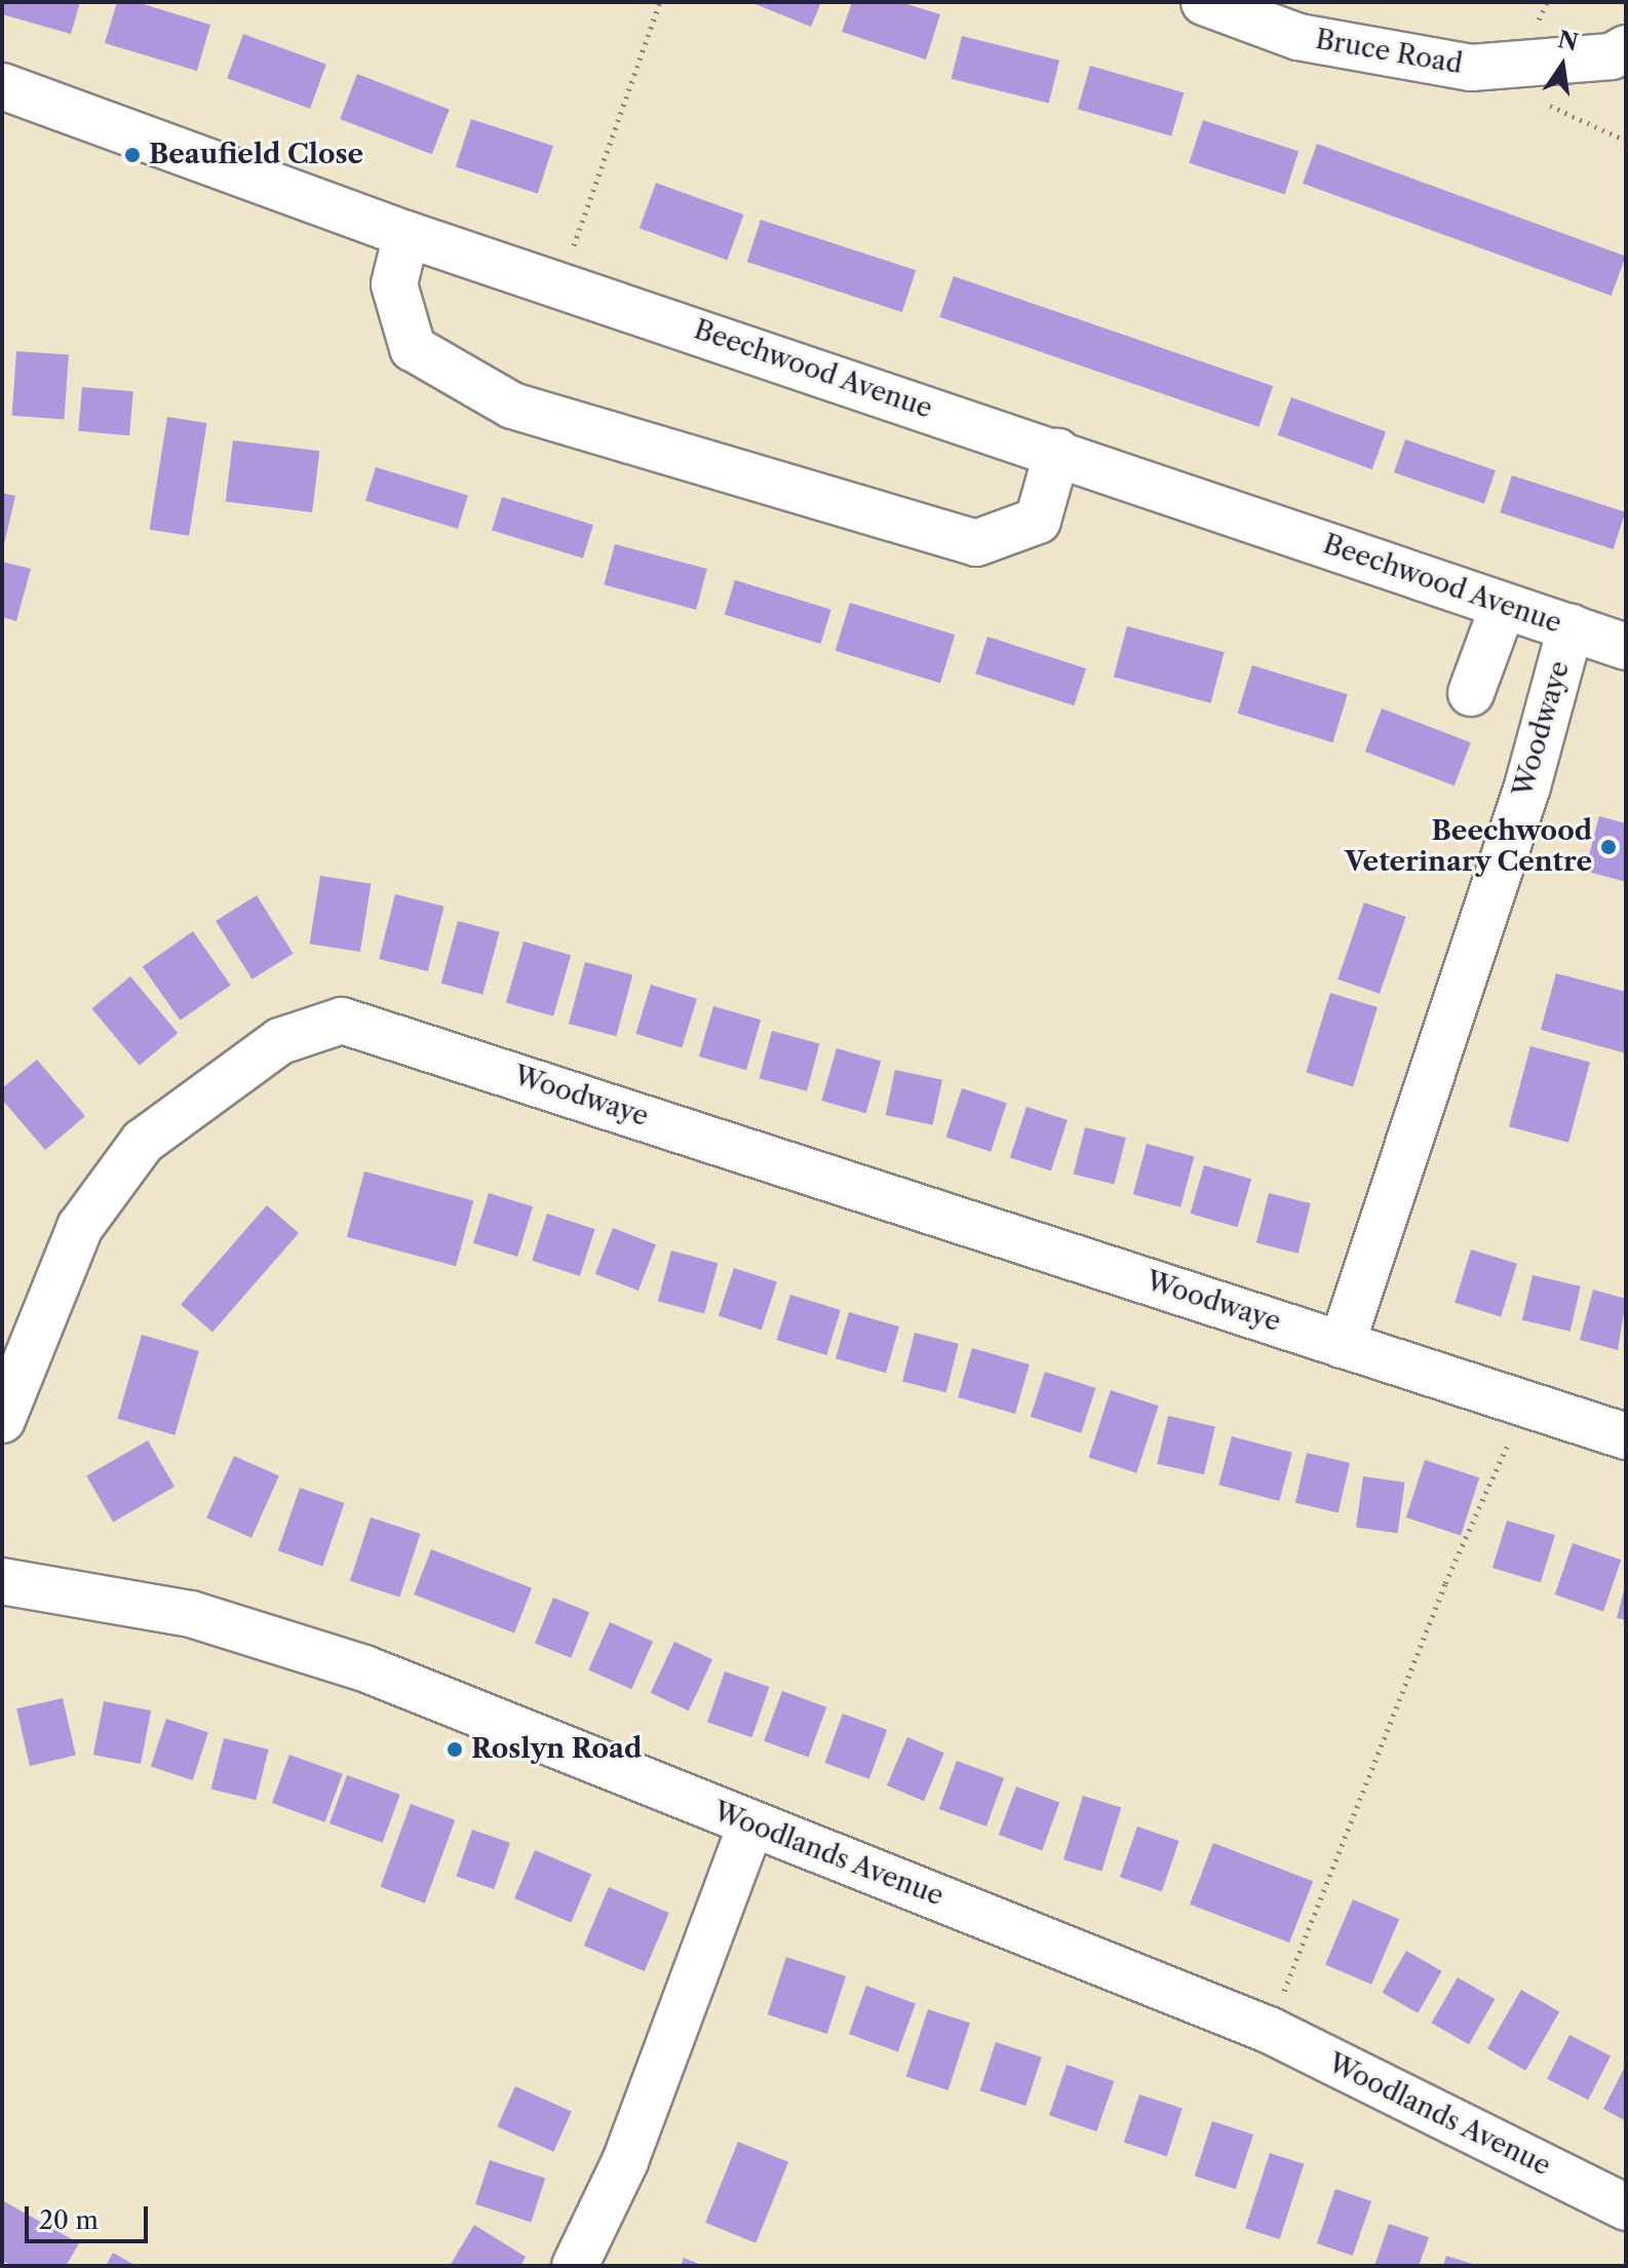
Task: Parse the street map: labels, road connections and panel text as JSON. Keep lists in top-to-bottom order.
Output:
{
  "streets": {
    "street": [
      "Bruce Road",
      "Beechwood Avenue",
      "Woodwaye",
      "Woodlands Avenue"
    ]
  },
  "crossings": [
    ["Beechwood Avenue", "Woodwaye"]
  ],
  "places": ["Beaufield Close", "Beechwood Veterinary Centre", "Roslyn Road"],
  "scale_bar": "20 m",
  "north": "top"
}
